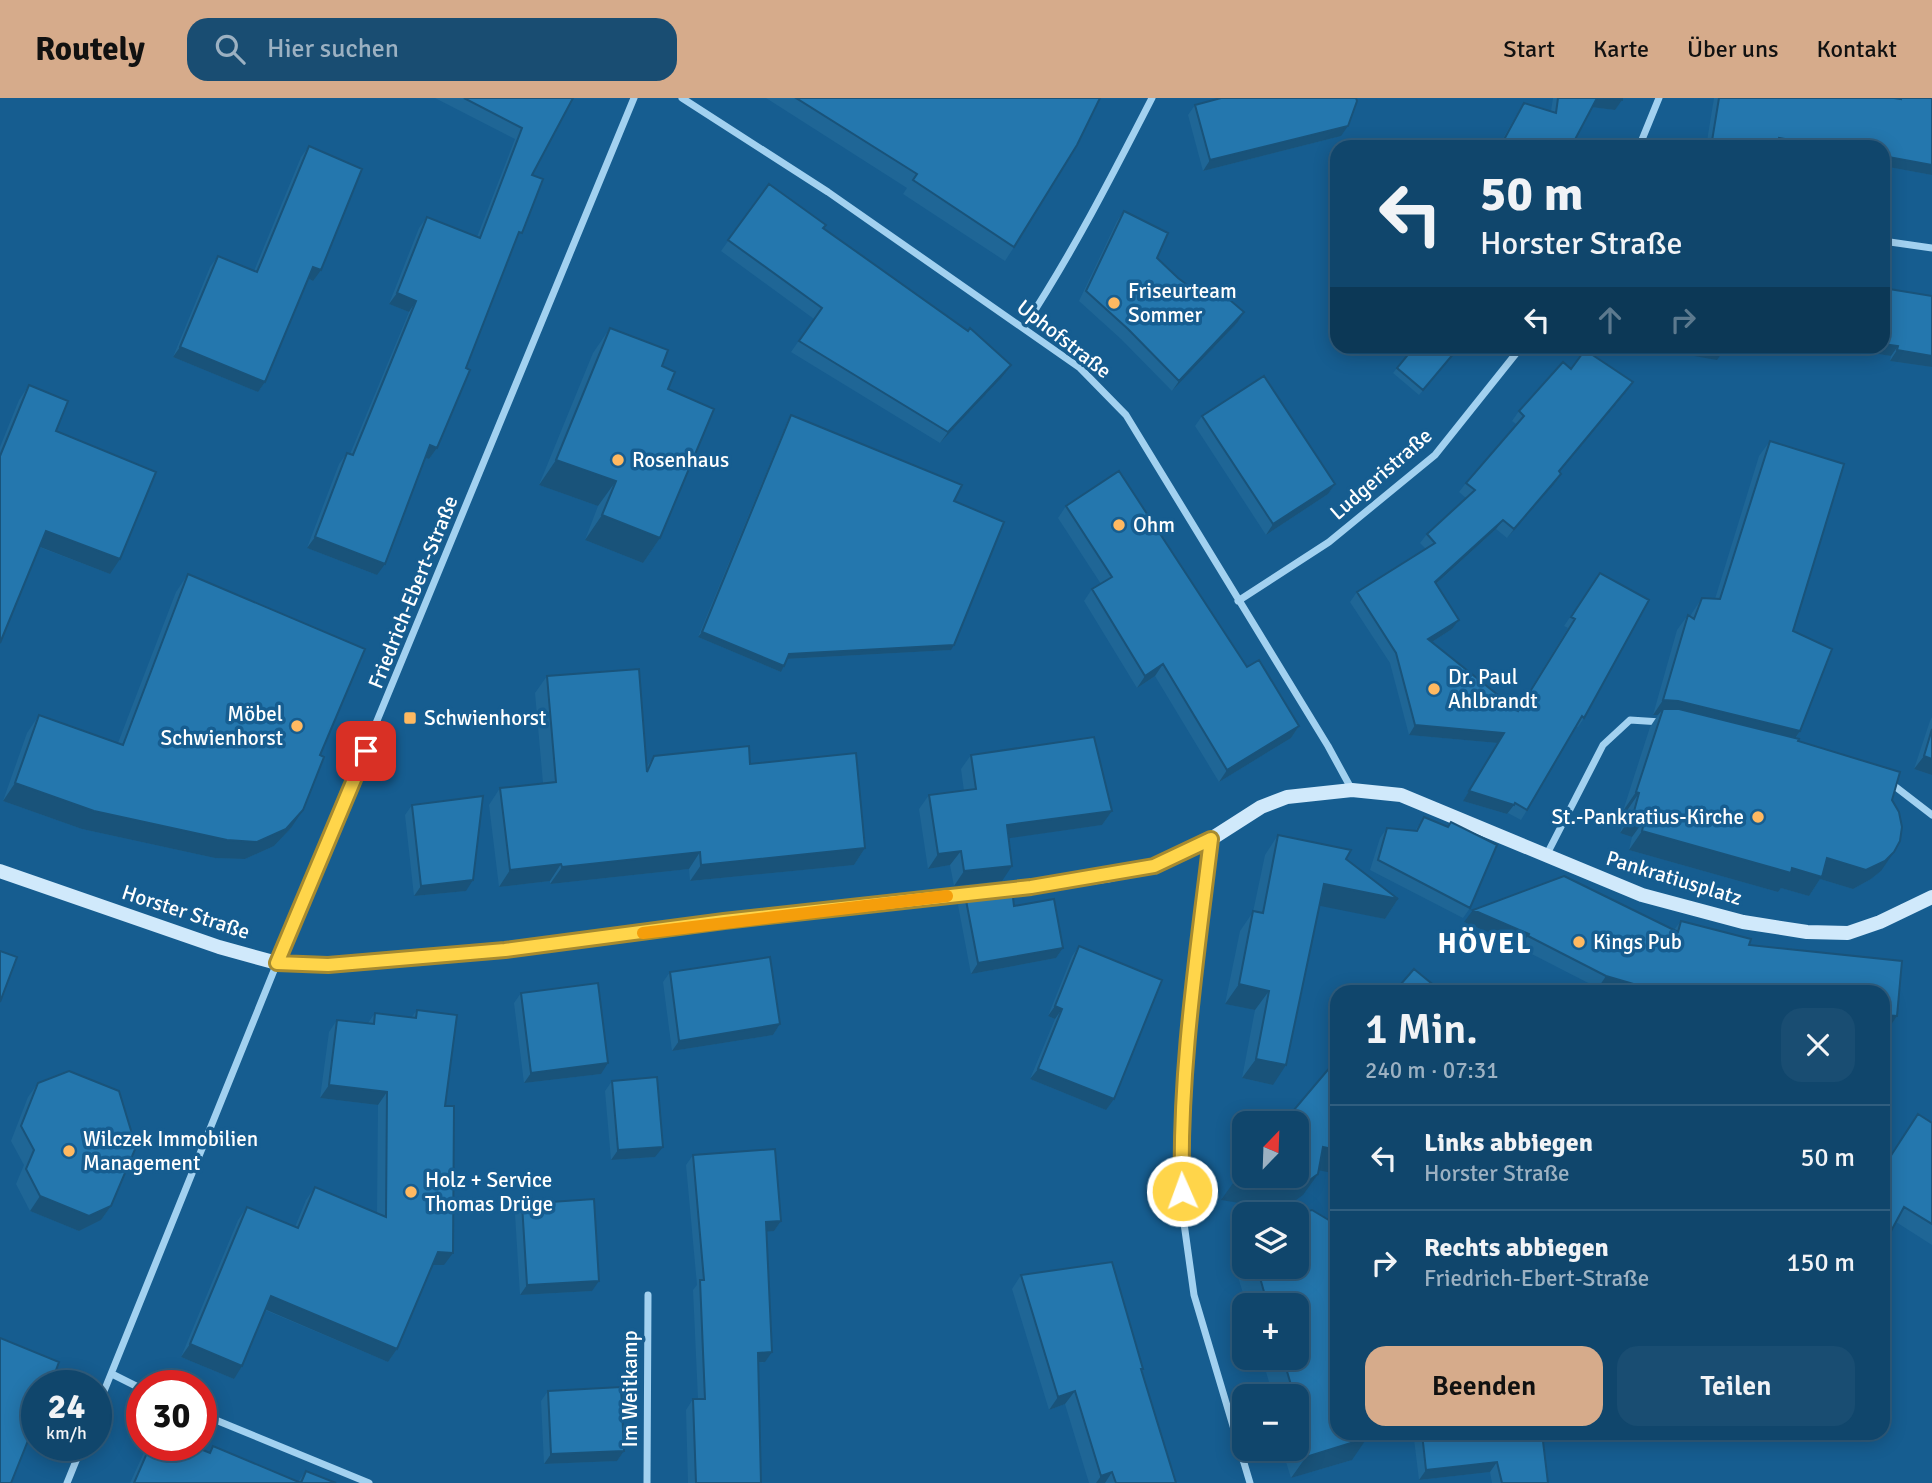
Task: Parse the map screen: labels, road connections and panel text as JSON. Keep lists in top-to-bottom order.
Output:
{
  "streets": {
    "street": [
      "Uphofstraße",
      "Ludgeristraße",
      "Friedrich-Ebert-Straße",
      "Pankratiusplatz",
      "Horster Straße",
      "Im Weitkamp"
    ]
  },
  "crossings": [
    ["Uphofstraße", "Ludgeristraße"],
    ["Uphofstraße", "Horster Straße"],
    ["Friedrich-Ebert-Straße", "Horster Straße"],
    ["Pankratiusplatz", "Horster Straße"]
  ],
  "districts": ["HÖVEL"],
  "places": {
    "other": [
      "Friseurteam Sommer",
      "Rosenhaus",
      "Ohm",
      "Dr. Paul Ahlbrandt",
      "Möbel Schwienhorst",
      "St.-Pankratius-Kirche",
      "Kings Pub",
      "Wilczek Immobilien Management",
      "Holz + Service Thomas Drüge"
    ],
    "transit": ["Schwienhorst"]
  },
  "north": "top right",
  "page": {
    "header": "Routely",
    "search": "Hier suchen",
    "nav": [
      "Start",
      "Karte",
      "Über uns",
      "Kontakt"
    ],
    "turn": ["50 m", "Horster Straße"],
    "heading": ["1 Min.", "240 m · 07:31"],
    "list": [
      {
        "name": "Links abbiegen",
        "note": "Horster Straße",
        "value": "50 m"
      },
      {
        "name": "Rechts abbiegen",
        "note": "Friedrich-Ebert-Straße",
        "value": "150 m"
      }
    ],
    "map_buttons": ["+", "−"],
    "buttons": ["Beenden", "Teilen"],
    "speed": "24 km/h",
    "limit": "30"
  }
}
